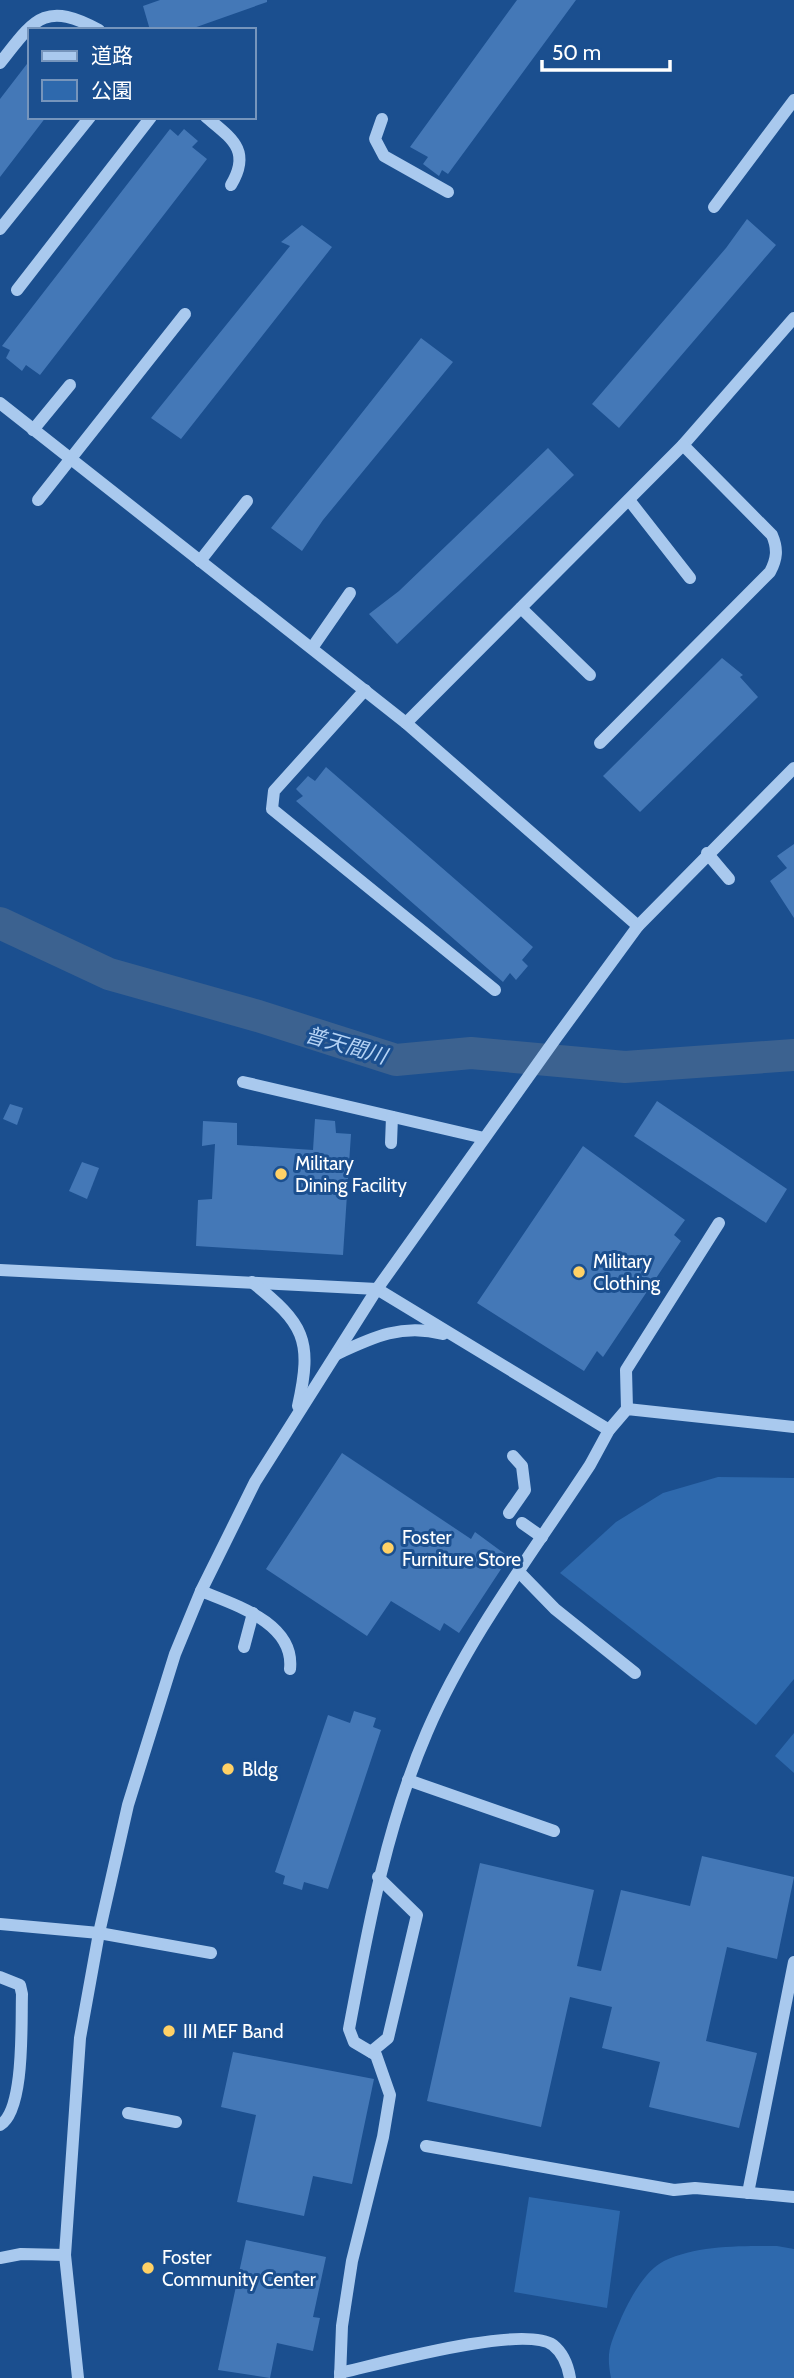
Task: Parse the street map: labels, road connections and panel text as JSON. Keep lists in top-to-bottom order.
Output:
{
  "water": ["普天間川"],
  "places": [
    "Military Dining Facility",
    "Military Clothing",
    "Foster Furniture Store",
    "Bldg",
    "III MEF Band",
    "Foster Community Center"
  ],
  "legend": ["道路", "公園"],
  "scale_bar": "50 m"
}
